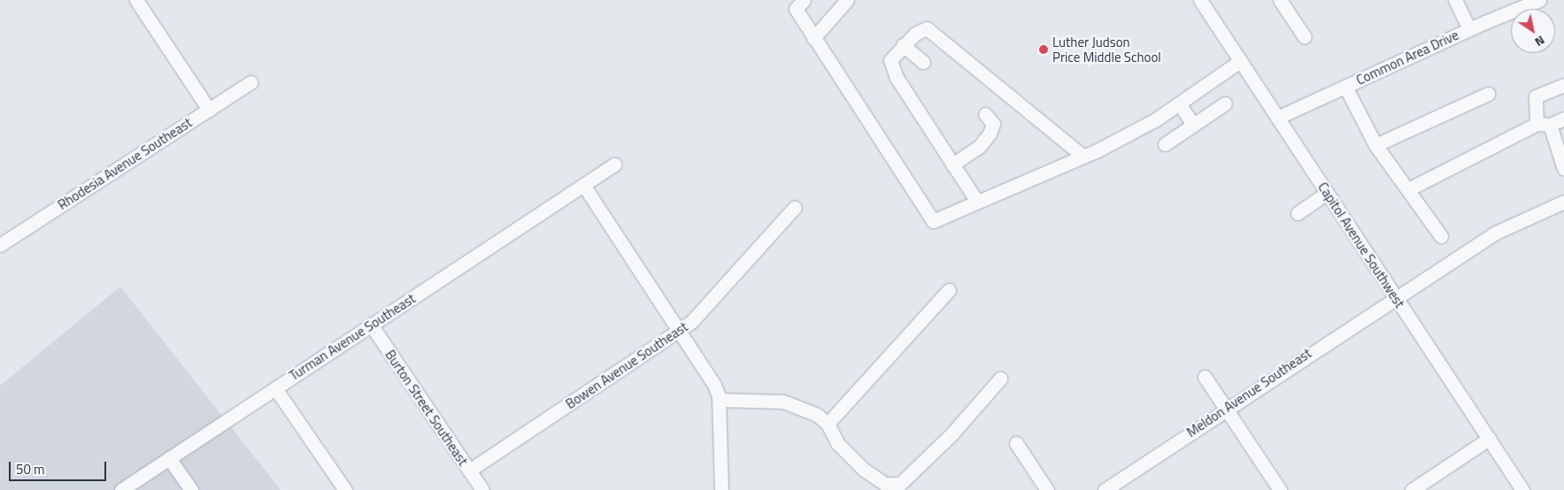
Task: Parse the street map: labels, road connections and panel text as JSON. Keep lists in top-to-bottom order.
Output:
{
  "streets": {
    "street": [
      "Common Area Drive",
      "Rhodesia Avenue Southeast",
      "Capitol Avenue Southwest",
      "Turman Avenue Southeast",
      "Bowen Avenue Southeast",
      "Meldon Avenue Southeast",
      "Burton Street Southeast"
    ]
  },
  "crossings": [
    ["Common Area Drive", "Capitol Avenue Southwest"],
    ["Capitol Avenue Southwest", "Meldon Avenue Southeast"],
    ["Turman Avenue Southeast", "Burton Street Southeast"],
    ["Bowen Avenue Southeast", "Burton Street Southeast"]
  ],
  "places": ["Luther Judson Price Middle School"],
  "scale_bar": "50 m",
  "north": "bottom right"
}
